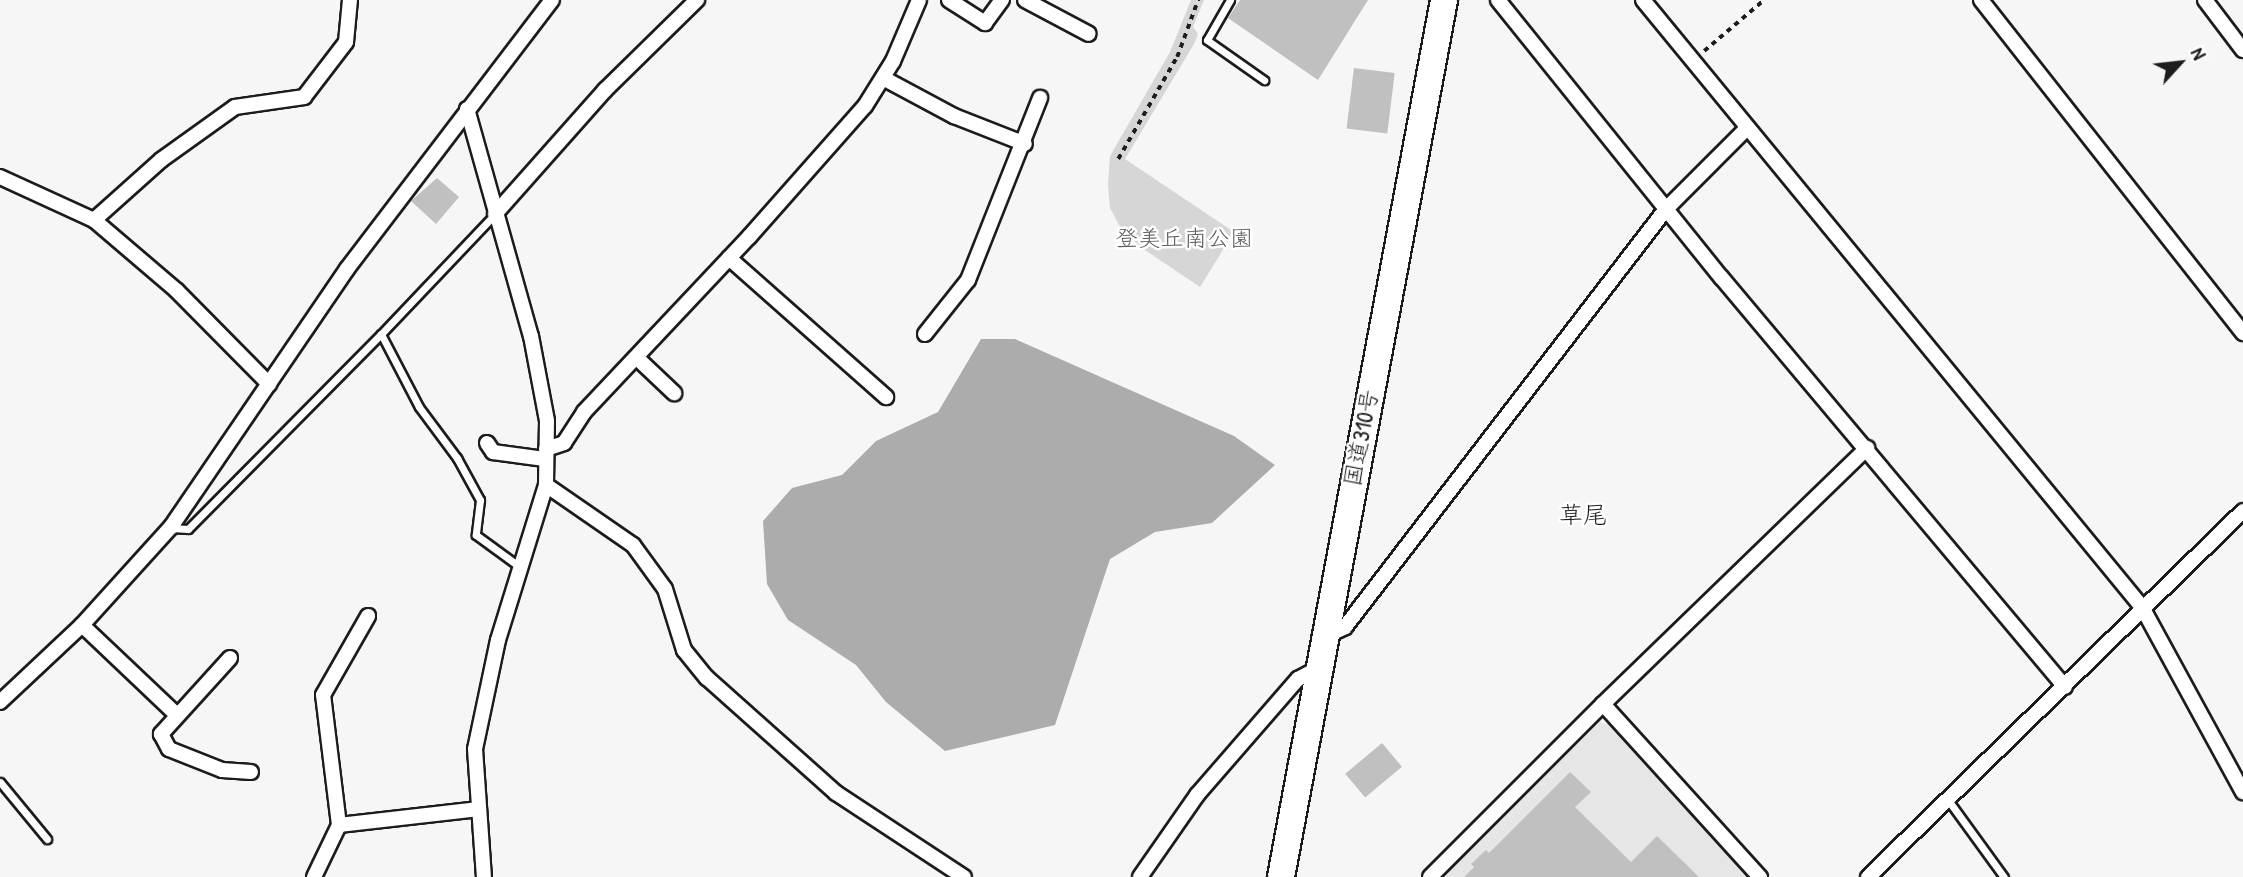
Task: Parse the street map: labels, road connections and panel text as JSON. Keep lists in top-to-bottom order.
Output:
{
  "streets": {
    "highway": ["国道310号"]
  },
  "districts": ["草尾"],
  "parks": ["登美丘南公園"],
  "north": "top right"
}
